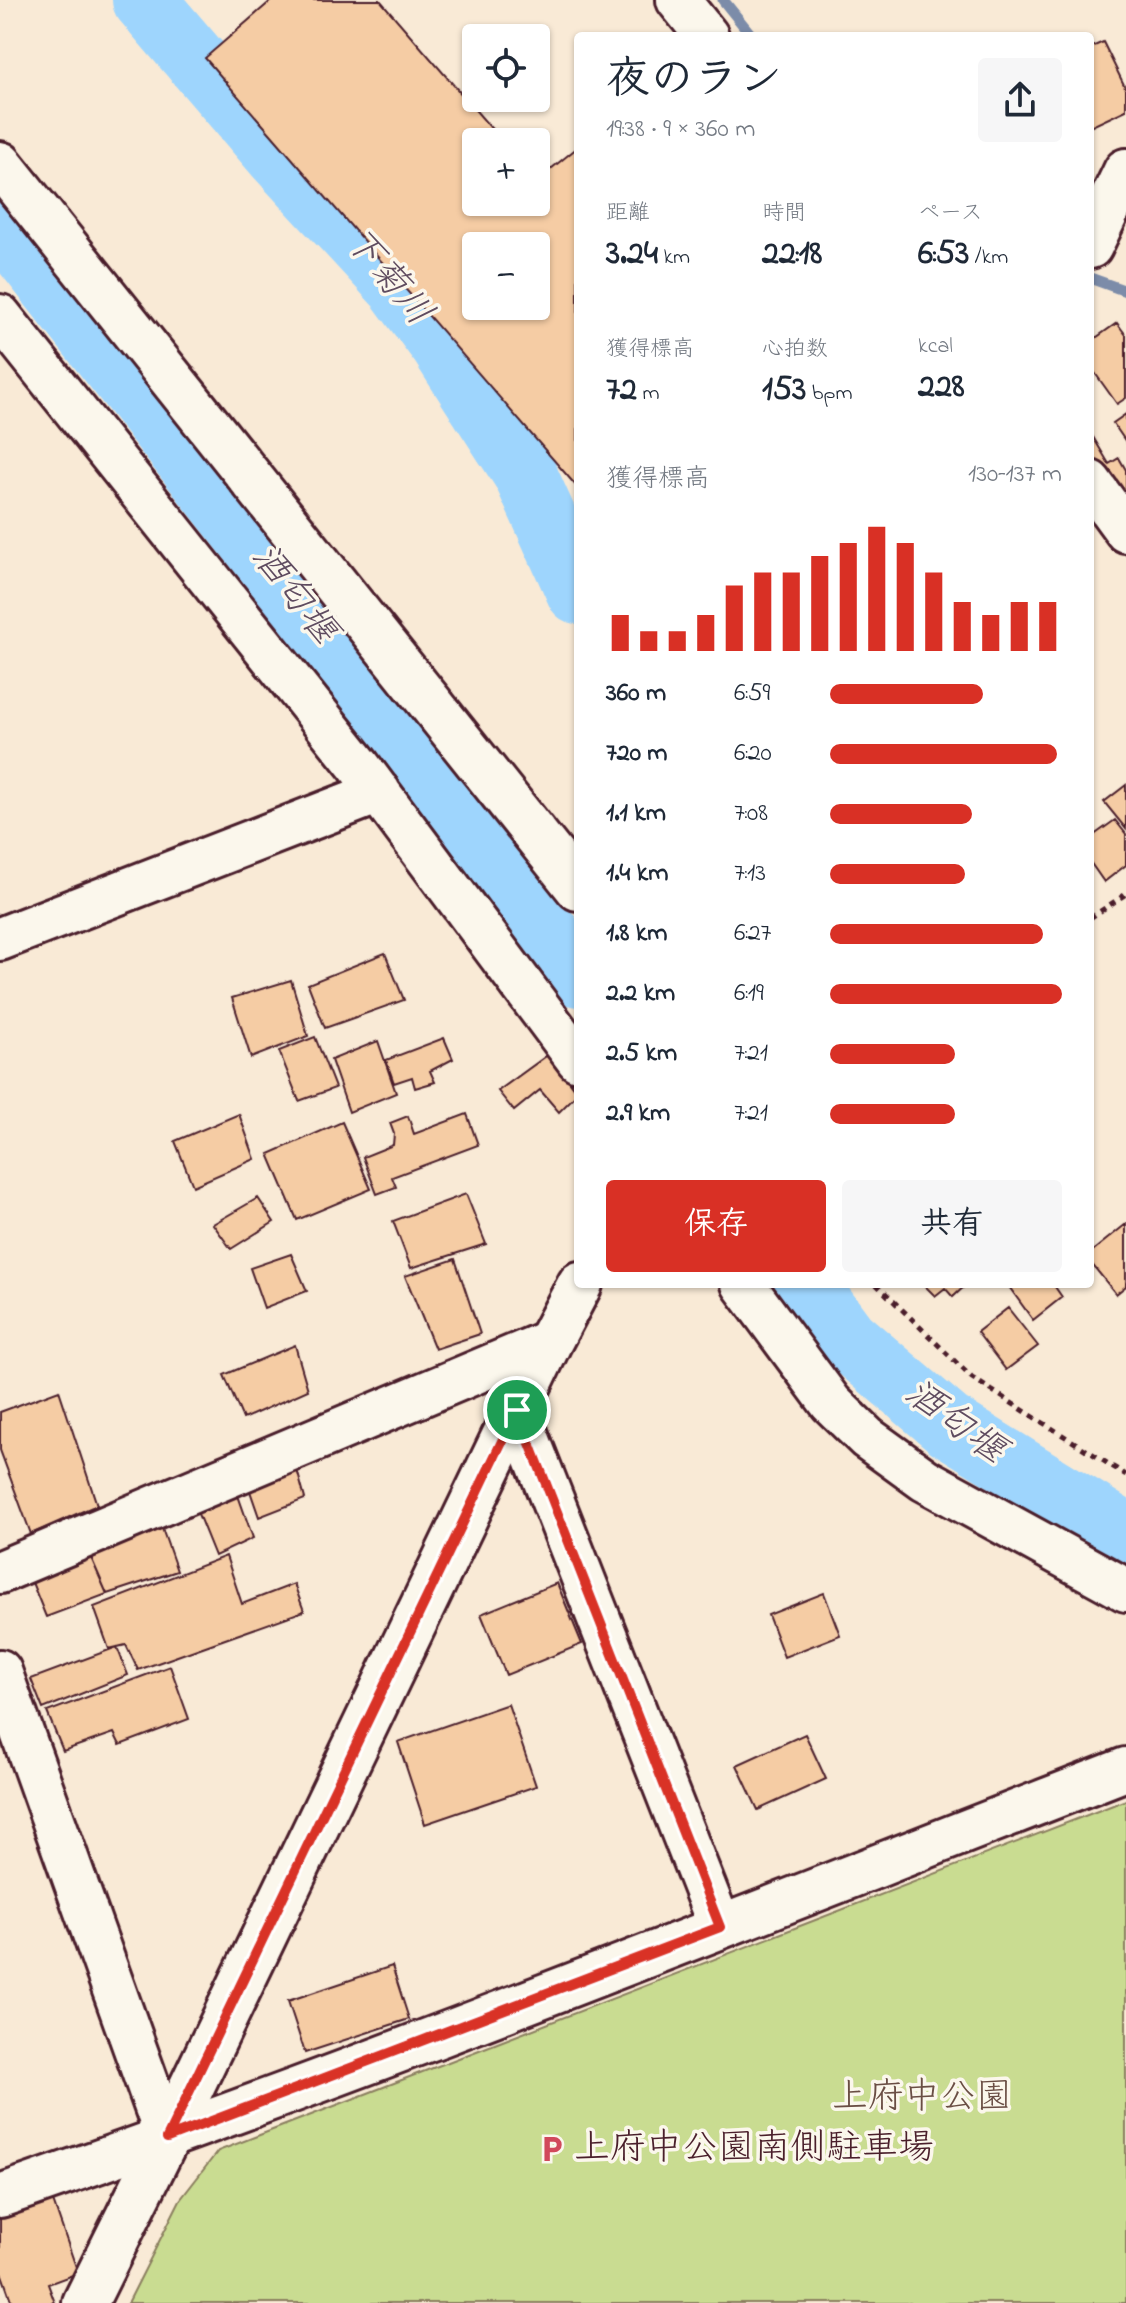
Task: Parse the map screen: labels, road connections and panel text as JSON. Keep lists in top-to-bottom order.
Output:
{
  "water": ["下菊川", "酒匂堰"],
  "parks": ["上府中公園"],
  "places": {
    "parking": ["上府中公園南側駐車場"]
  },
  "page": {
    "map_buttons": ["+", "−"],
    "heading": ["夜のラン", "19:38 · 9 × 360 m"],
    "stats": [
      ["距離", "3.24 km"],
      ["時間", "22:18"],
      ["ペース", "6:53 /km"],
      ["獲得標高", "72 m"],
      ["心拍数", "153 bpm"],
      ["kcal", "228"]
    ],
    "chart": ["獲得標高", "130–137 m"],
    "list": [
      {
        "name": "360 m",
        "note": "6:59"
      },
      {
        "name": "720 m",
        "note": "6:20"
      },
      {
        "name": "1.1 km",
        "note": "7:08"
      },
      {
        "name": "1.4 km",
        "note": "7:13"
      },
      {
        "name": "1.8 km",
        "note": "6:27"
      },
      {
        "name": "2.2 km",
        "note": "6:19"
      },
      {
        "name": "2.5 km",
        "note": "7:21"
      },
      {
        "name": "2.9 km",
        "note": "7:21"
      }
    ],
    "buttons": ["保存", "共有"]
  }
}
